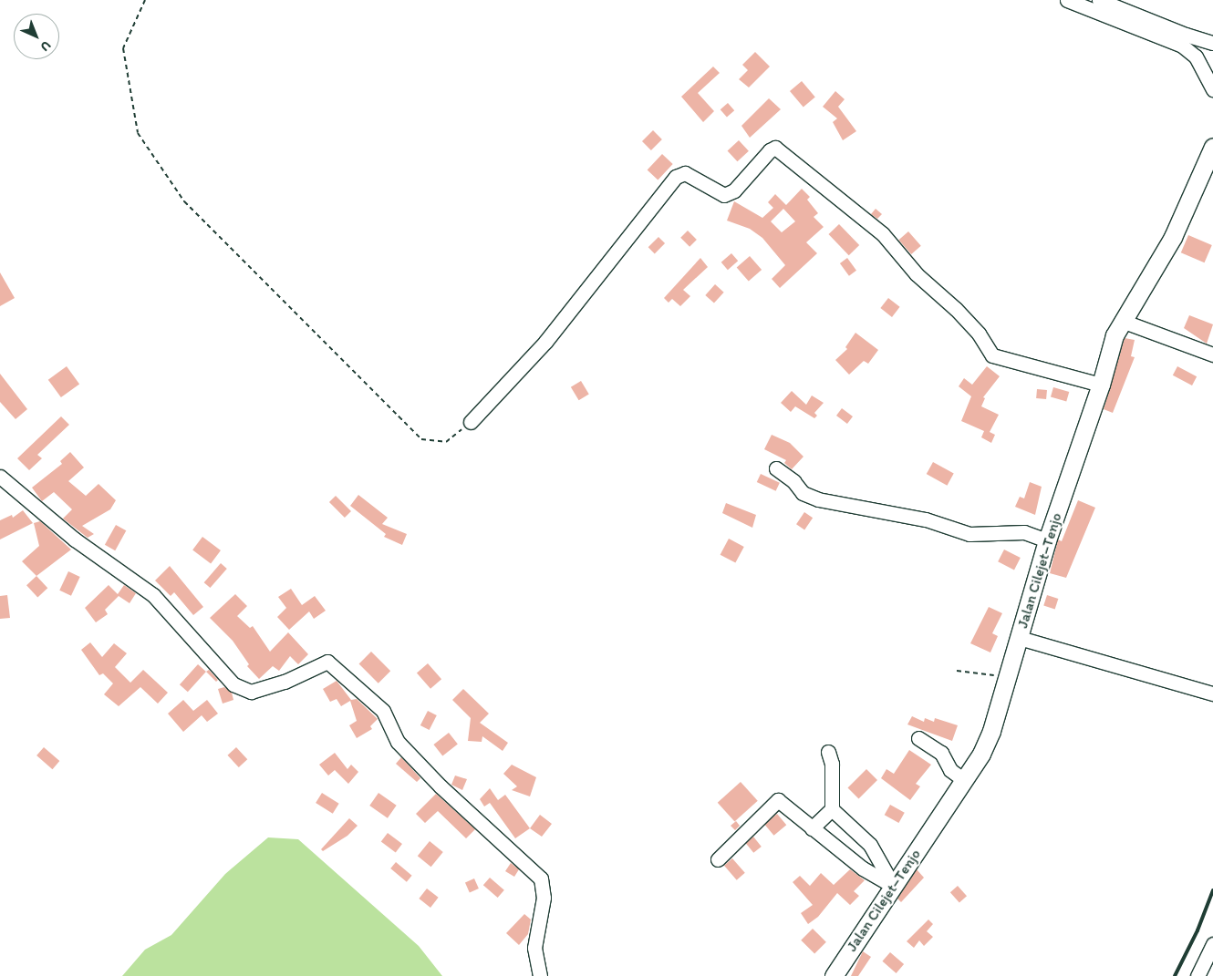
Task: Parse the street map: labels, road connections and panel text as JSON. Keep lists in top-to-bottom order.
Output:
{
  "streets": {
    "main road": ["Jalan Cilejet–Tenjo"]
  },
  "north": "bottom right"
}
